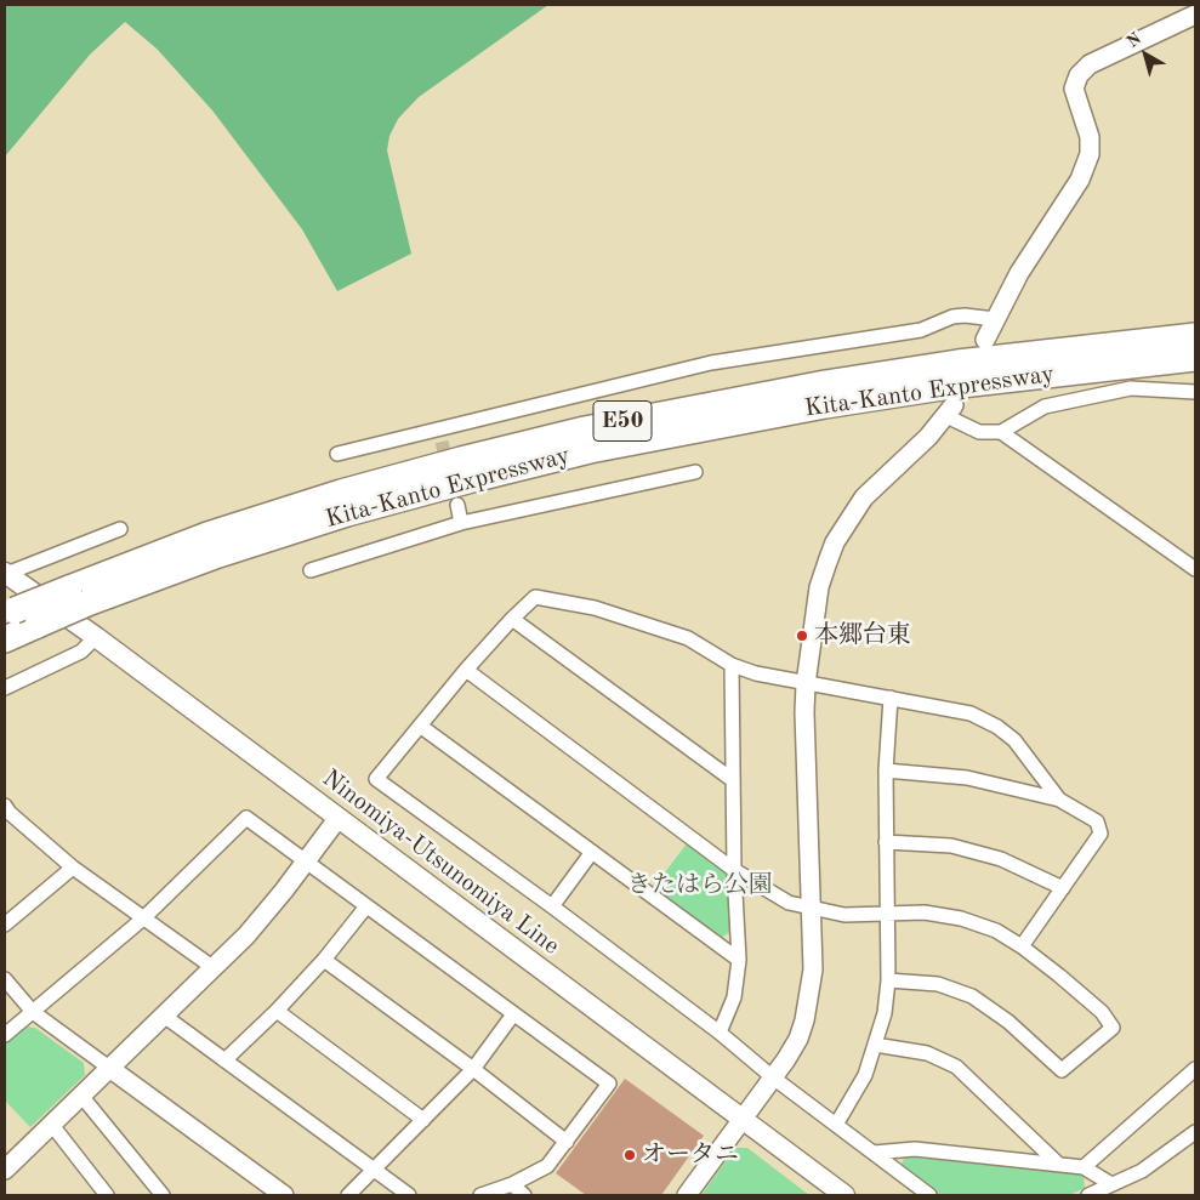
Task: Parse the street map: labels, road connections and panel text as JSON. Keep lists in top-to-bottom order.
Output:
{
  "streets": {
    "highway": ["Kita-Kanto Expressway", "E50"],
    "main road": ["Ninomiya-Utsunomiya Line"]
  },
  "parks": ["きたはら公園"],
  "places": ["本郷台東", "オータニ"],
  "north": "top left"
}
